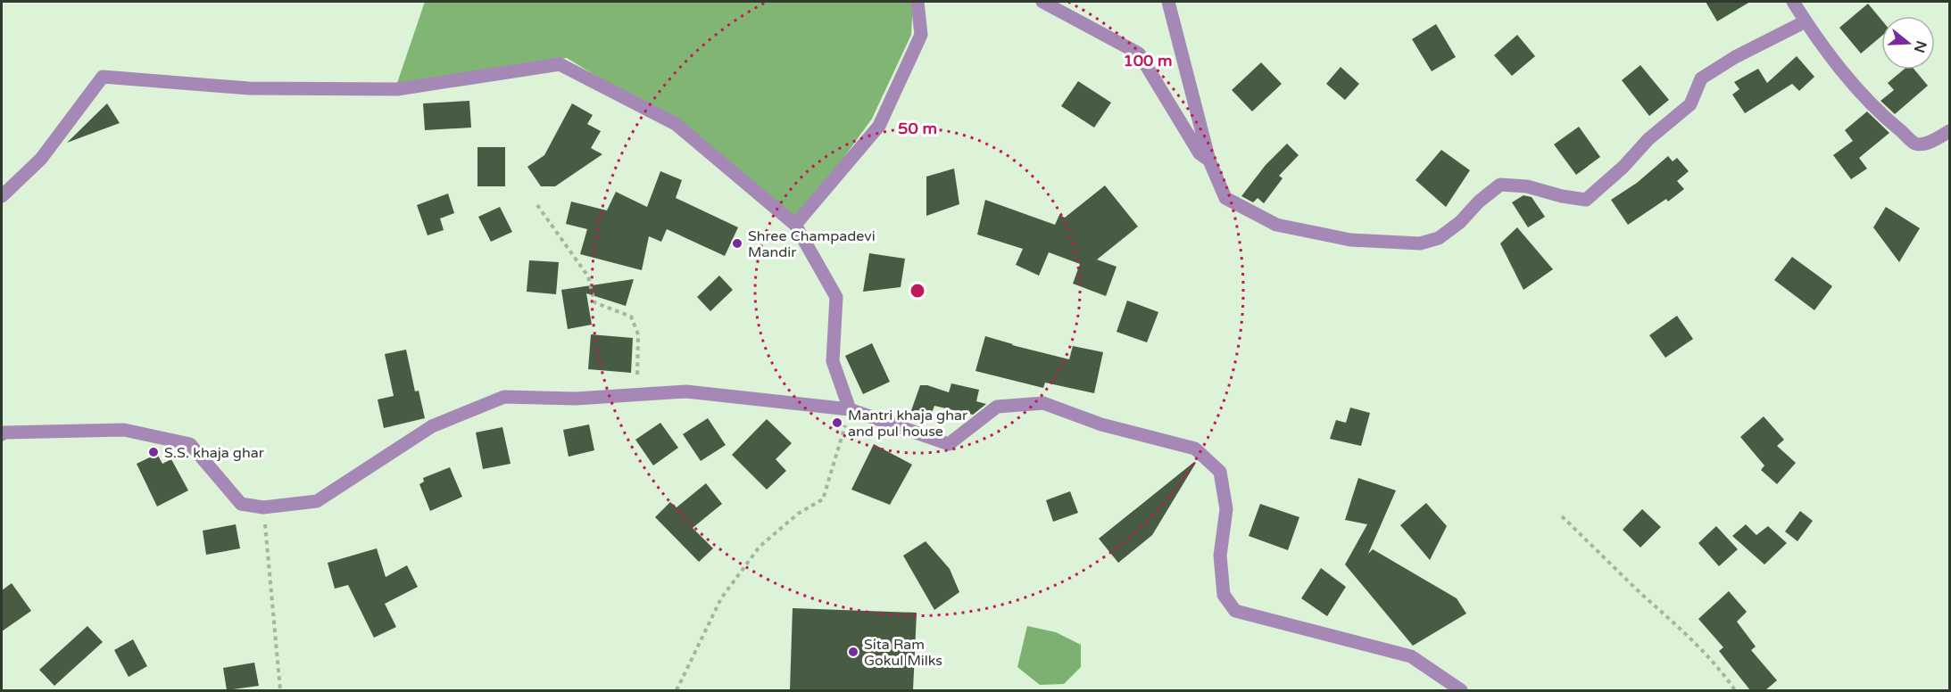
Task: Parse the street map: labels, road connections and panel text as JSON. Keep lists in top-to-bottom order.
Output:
{
  "places": [
    "Shree Champadevi Mandir",
    "Mantri khaja ghar and pul house",
    "S.S. khaja ghar",
    "Sita Ram Gokul Milks"
  ],
  "north": "right",
  "rings": ["100 m", "50 m"]
}
